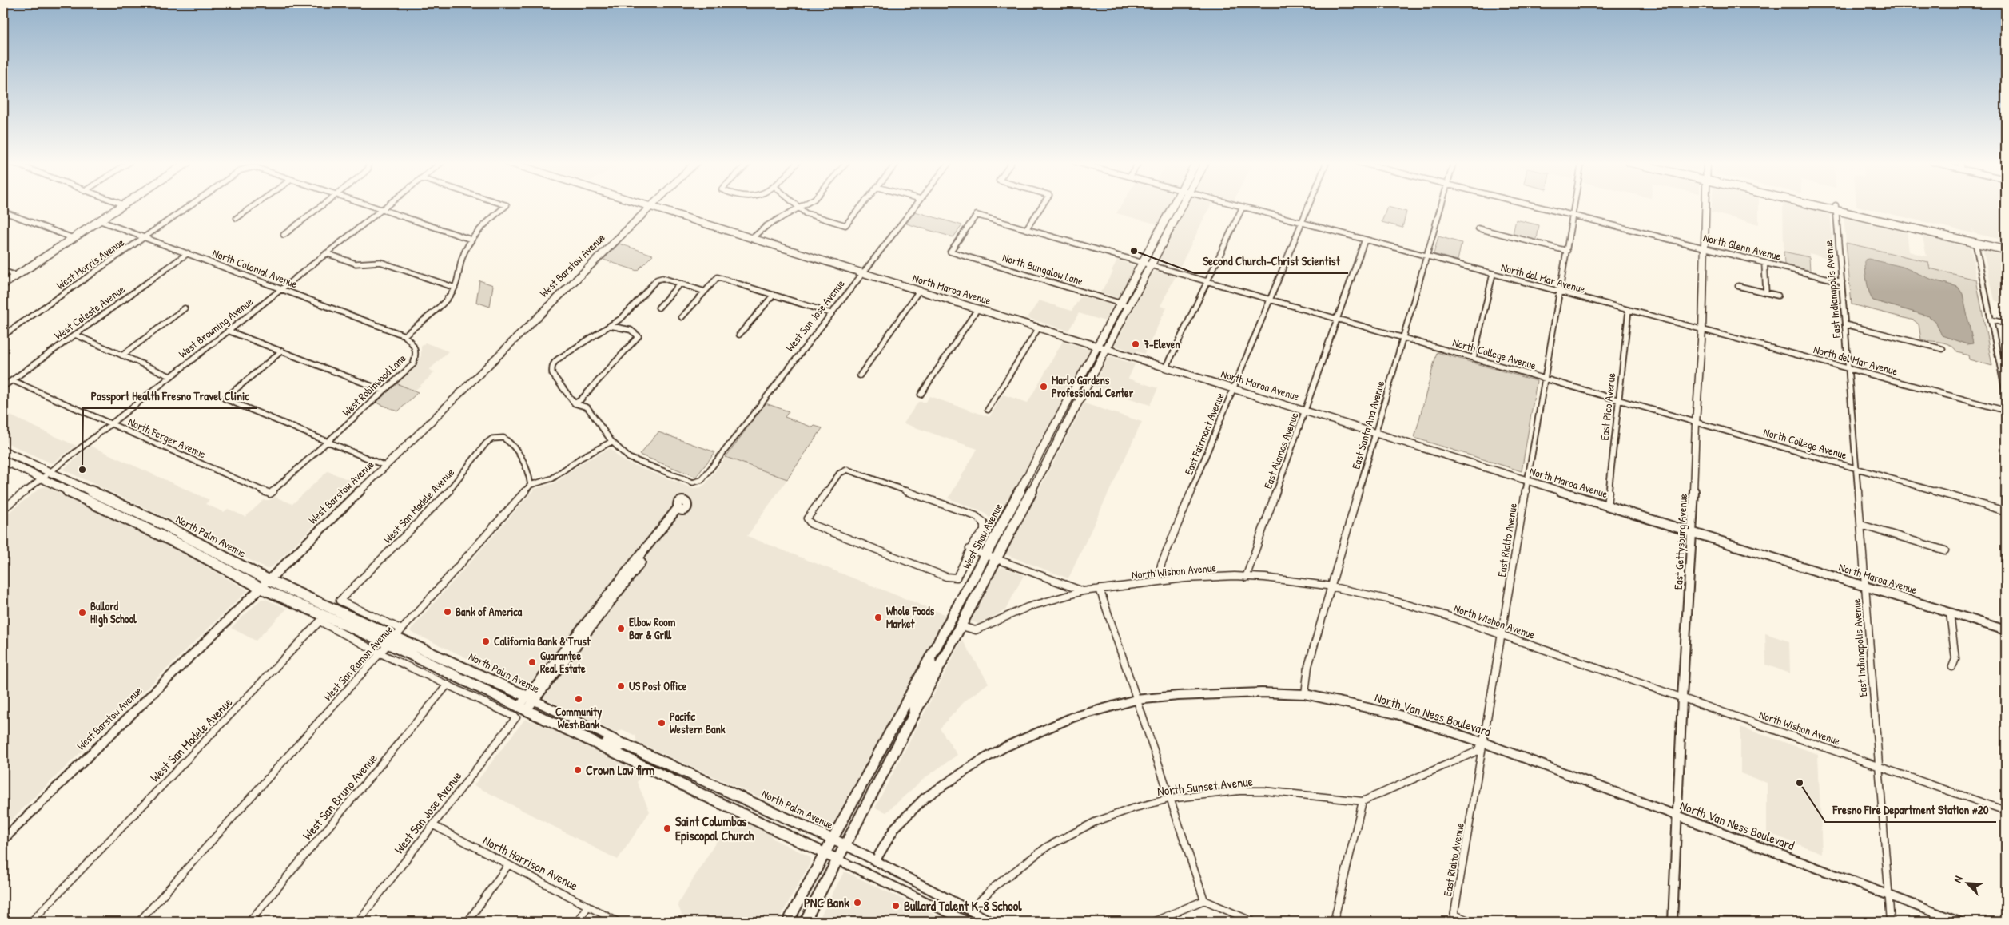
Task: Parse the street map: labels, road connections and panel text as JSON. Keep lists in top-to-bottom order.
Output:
{
  "streets": {
    "main road": ["North Palm Avenue", "West Shaw Avenue"],
    "street": [
      "North Glenn Avenue",
      "West Morris Avenue",
      "West Barstow Avenue",
      "North Colonial Avenue",
      "North Bungalow Lane",
      "North del Mar Avenue",
      "North Maroa Avenue",
      "East Indianapolis Avenue",
      "West Celeste Avenue",
      "West San Jose Avenue",
      "West Browning Avenue",
      "North College Avenue",
      "West Robinwood Lane",
      "East Pico Avenue",
      "East Santa Ana Avenue",
      "East Fairmont Avenue",
      "North Ferger Avenue",
      "East Alamos Avenue",
      "West San Madele Avenue",
      "East Rialto Avenue",
      "East Gettysburg Avenue",
      "North Wishon Avenue",
      "West San Ramon Avenue",
      "North Van Ness Boulevard",
      "North Sunset Avenue",
      "West San Bruno Avenue",
      "North Harrison Avenue"
    ]
  },
  "crossings": [
    ["North Glenn Avenue", "East Indianapolis Avenue"],
    ["North Glenn Avenue", "East Rialto Avenue"],
    ["North Glenn Avenue", "East Gettysburg Avenue"],
    ["West Morris Avenue", "North Colonial Avenue"],
    ["West Barstow Avenue", "North Maroa Avenue"],
    ["West Barstow Avenue", "North Palm Avenue"],
    ["North Colonial Avenue", "West Celeste Avenue"],
    ["North Colonial Avenue", "West Browning Avenue"],
    ["North Colonial Avenue", "West Robinwood Lane"],
    ["North Bungalow Lane", "North College Avenue"],
    ["North Bungalow Lane", "West Shaw Avenue"],
    ["North del Mar Avenue", "East Indianapolis Avenue"],
    ["North del Mar Avenue", "East Pico Avenue"],
    ["North del Mar Avenue", "East Santa Ana Avenue"],
    ["North del Mar Avenue", "East Fairmont Avenue"],
    ["North del Mar Avenue", "East Alamos Avenue"],
    ["North del Mar Avenue", "East Rialto Avenue"],
    ["North del Mar Avenue", "East Gettysburg Avenue"],
    ["North Maroa Avenue", "East Indianapolis Avenue"],
    ["North Maroa Avenue", "West San Jose Avenue"],
    ["North Maroa Avenue", "East Pico Avenue"],
    ["North Maroa Avenue", "East Santa Ana Avenue"],
    ["North Maroa Avenue", "East Fairmont Avenue"],
    ["North Maroa Avenue", "East Alamos Avenue"],
    ["North Maroa Avenue", "West Shaw Avenue"],
    ["North Maroa Avenue", "East Rialto Avenue"],
    ["North Maroa Avenue", "East Gettysburg Avenue"],
    ["East Indianapolis Avenue", "North College Avenue"],
    ["East Indianapolis Avenue", "North Wishon Avenue"],
    ["East Indianapolis Avenue", "North Van Ness Boulevard"],
    ["West Celeste Avenue", "North Ferger Avenue"],
    ["West San Jose Avenue", "West San Bruno Avenue"],
    ["West San Jose Avenue", "North Harrison Avenue"],
    ["West Browning Avenue", "North Ferger Avenue"],
    ["West Browning Avenue", "North Palm Avenue"],
    ["North College Avenue", "East Pico Avenue"],
    ["North College Avenue", "East Santa Ana Avenue"],
    ["North College Avenue", "East Fairmont Avenue"],
    ["North College Avenue", "East Alamos Avenue"],
    ["North College Avenue", "West Shaw Avenue"],
    ["North College Avenue", "East Rialto Avenue"],
    ["North College Avenue", "East Gettysburg Avenue"],
    ["West Robinwood Lane", "North Ferger Avenue"],
    ["East Santa Ana Avenue", "North Wishon Avenue"],
    ["East Santa Ana Avenue", "North Van Ness Boulevard"],
    ["East Fairmont Avenue", "North Wishon Avenue"],
    ["East Alamos Avenue", "North Wishon Avenue"],
    ["West San Madele Avenue", "North Palm Avenue"],
    ["West San Madele Avenue", "West San Ramon Avenue"],
    ["North Palm Avenue", "West Shaw Avenue"],
    ["North Palm Avenue", "West San Ramon Avenue"],
    ["North Palm Avenue", "North Van Ness Boulevard"],
    ["North Palm Avenue", "North Sunset Avenue"],
    ["West Shaw Avenue", "North Wishon Avenue"],
    ["East Rialto Avenue", "North Wishon Avenue"],
    ["East Rialto Avenue", "North Van Ness Boulevard"],
    ["East Rialto Avenue", "North Sunset Avenue"],
    ["East Gettysburg Avenue", "North Wishon Avenue"],
    ["East Gettysburg Avenue", "North Van Ness Boulevard"],
    ["North Van Ness Boulevard", "North Sunset Avenue"]
  ],
  "places": [
    "Second Church-Christ Scientist",
    "7-Eleven",
    "Marlo Gardens Professional Center",
    "Passport Health Fresno Travel Clinic",
    "Bank of America",
    "Bullard High School",
    "Whole Foods Market",
    "Elbow Room Bar & Grill",
    "California Bank & Trust",
    "Guarantee Real Estate",
    "US Post Office",
    "Community West Bank",
    "Pacific Western Bank",
    "Crown Law firm",
    "Fresno Fire Department Station #20",
    "Saint Columbas Episcopal Church",
    "PNC Bank",
    "Bullard Talent K-8 School"
  ],
  "north": "top left"
}
